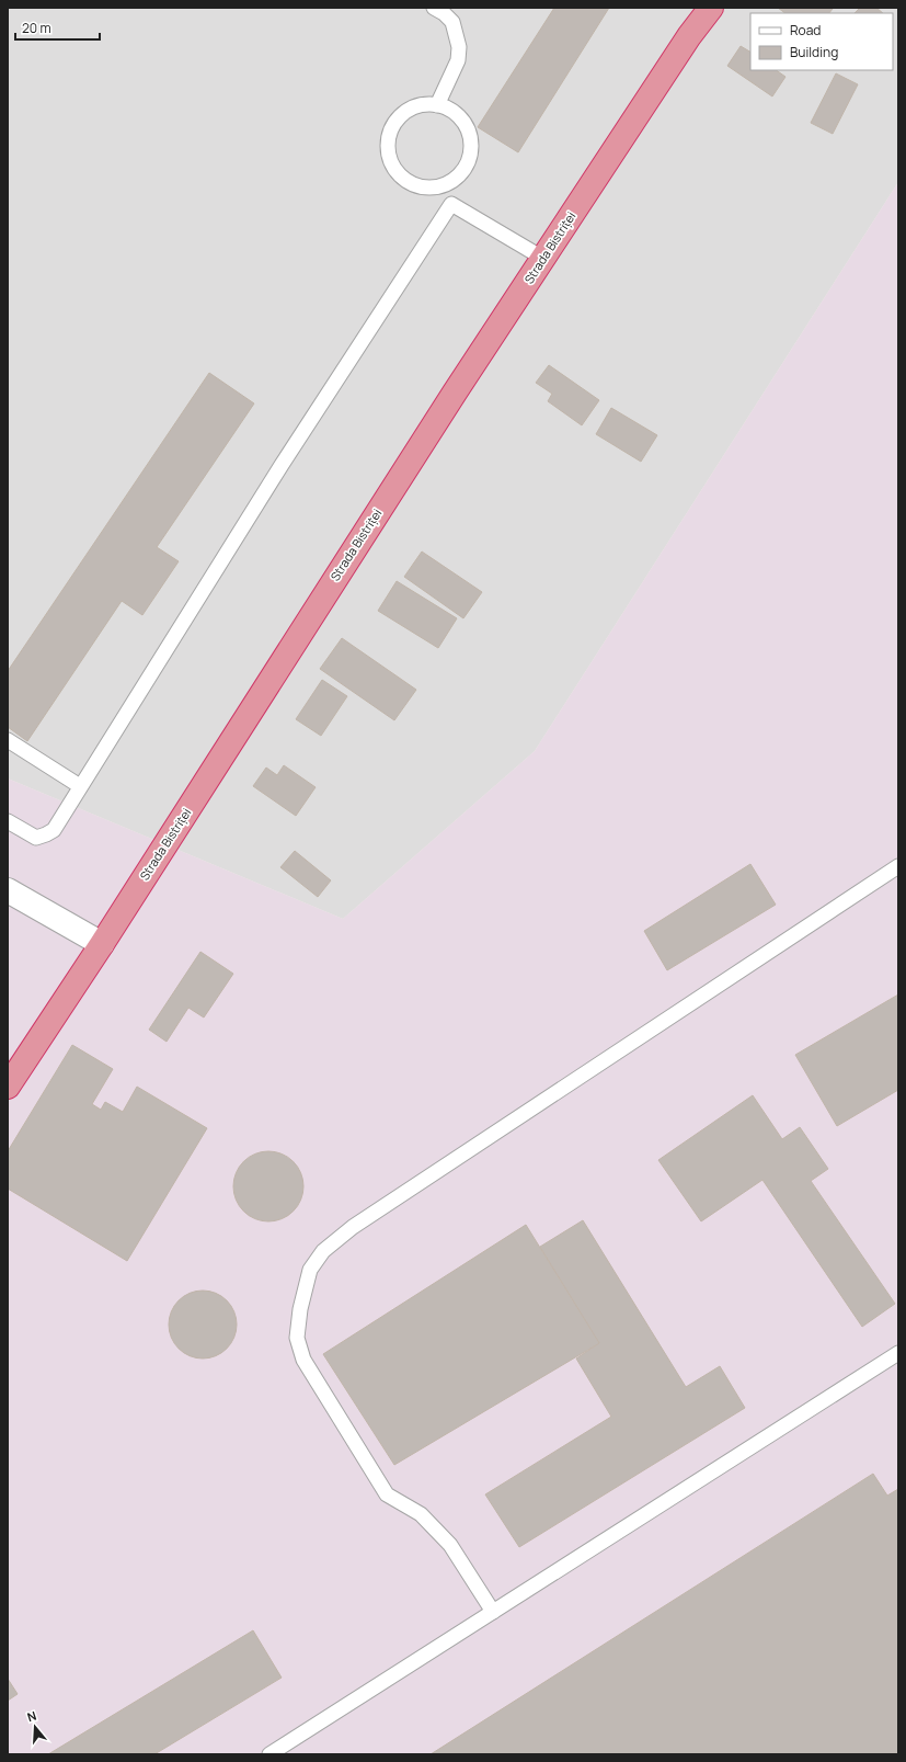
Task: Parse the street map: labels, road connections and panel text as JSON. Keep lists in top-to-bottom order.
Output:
{
  "streets": {
    "highway": ["Strada Bistriței"]
  },
  "legend": ["Road", "Building"],
  "scale_bar": "20 m",
  "north": "top"
}
